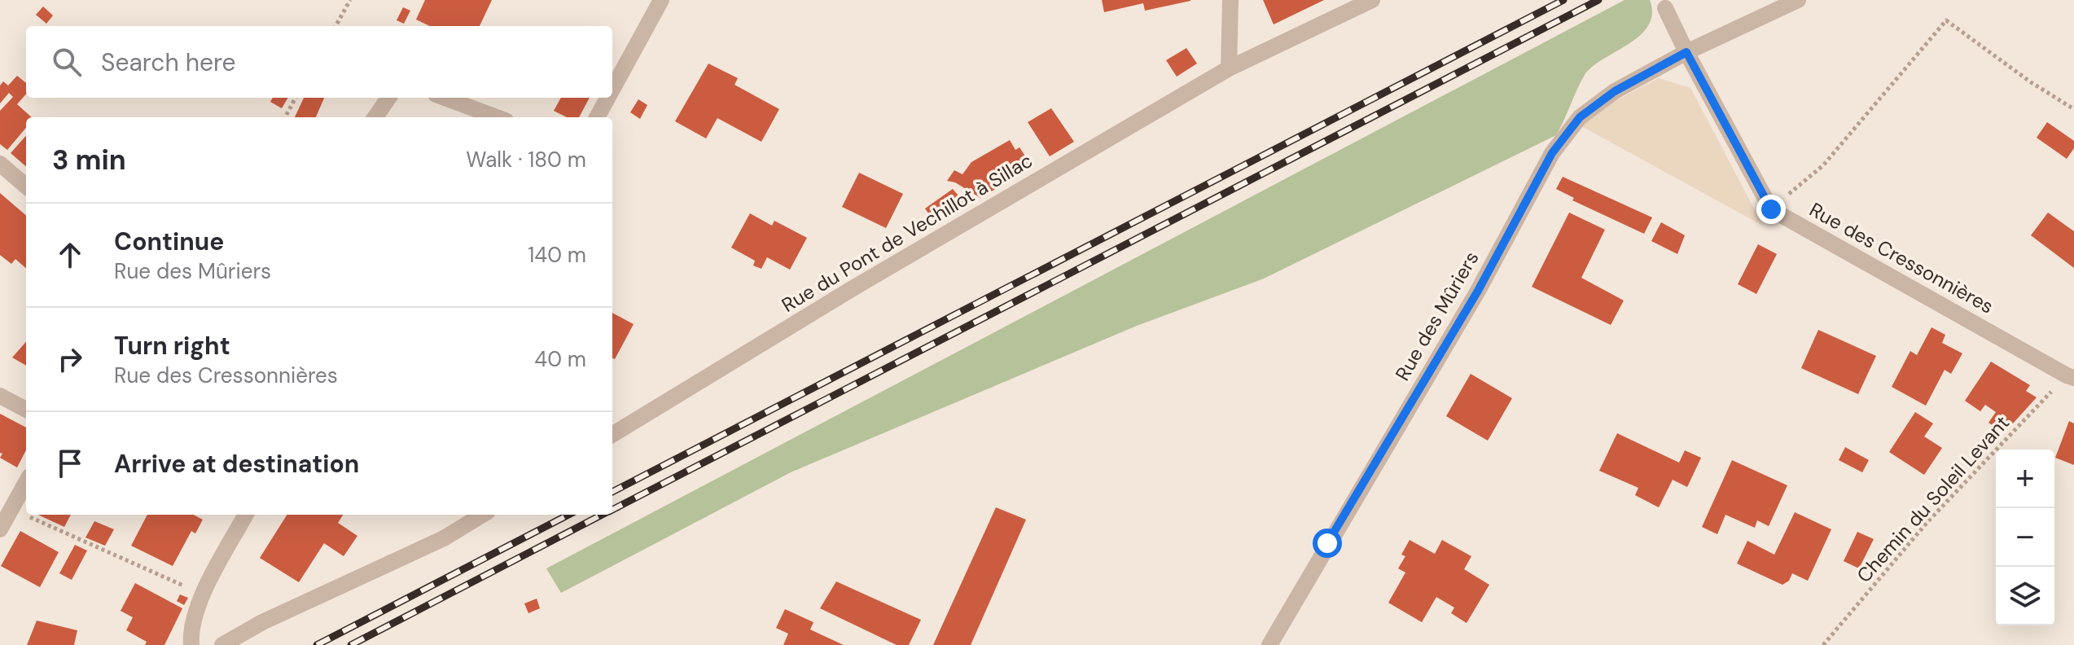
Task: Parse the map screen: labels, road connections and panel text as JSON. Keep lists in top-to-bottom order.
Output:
{
  "streets": {
    "street": ["Rue du Pont de Vechillot à Sillac", "Rue des Cressonnières", "Rue des Mûriers"],
    "path": ["Chemin du Soleil Levant"]
  },
  "crossings": [
    ["Rue des Cressonnières", "Chemin du Soleil Levant"]
  ],
  "page": {
    "search": "Search here",
    "heading": ["3 min", "Walk · 180 m"],
    "list": [
      ["Continue", "Rue des Mûriers", "140 m"],
      ["Turn right", "Rue des Cressonnières", "40 m"],
      "Arrive at destination"
    ],
    "map_buttons": ["+", "−"]
  }
}
